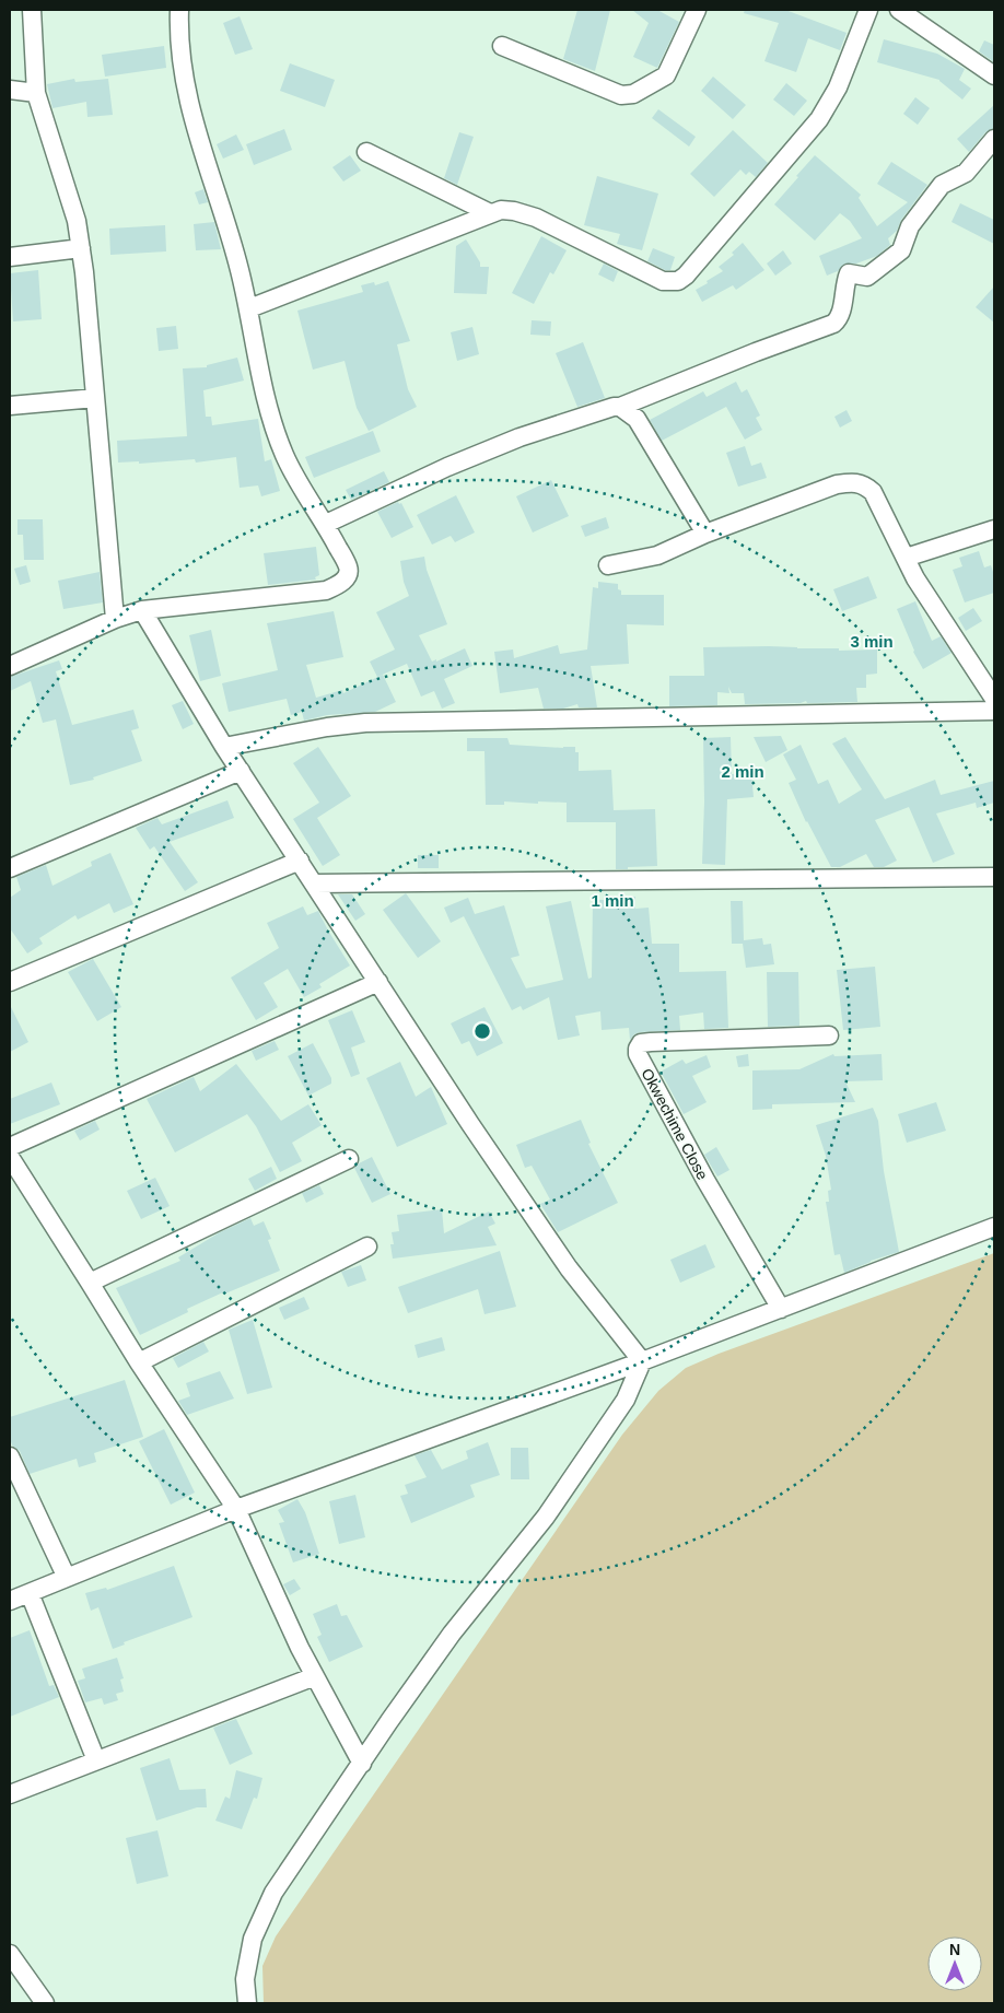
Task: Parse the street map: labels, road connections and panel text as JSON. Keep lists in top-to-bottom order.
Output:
{
  "streets": {
    "street": ["Okwechime Close"]
  },
  "north": "top",
  "rings": ["3 min", "2 min", "1 min"]
}
